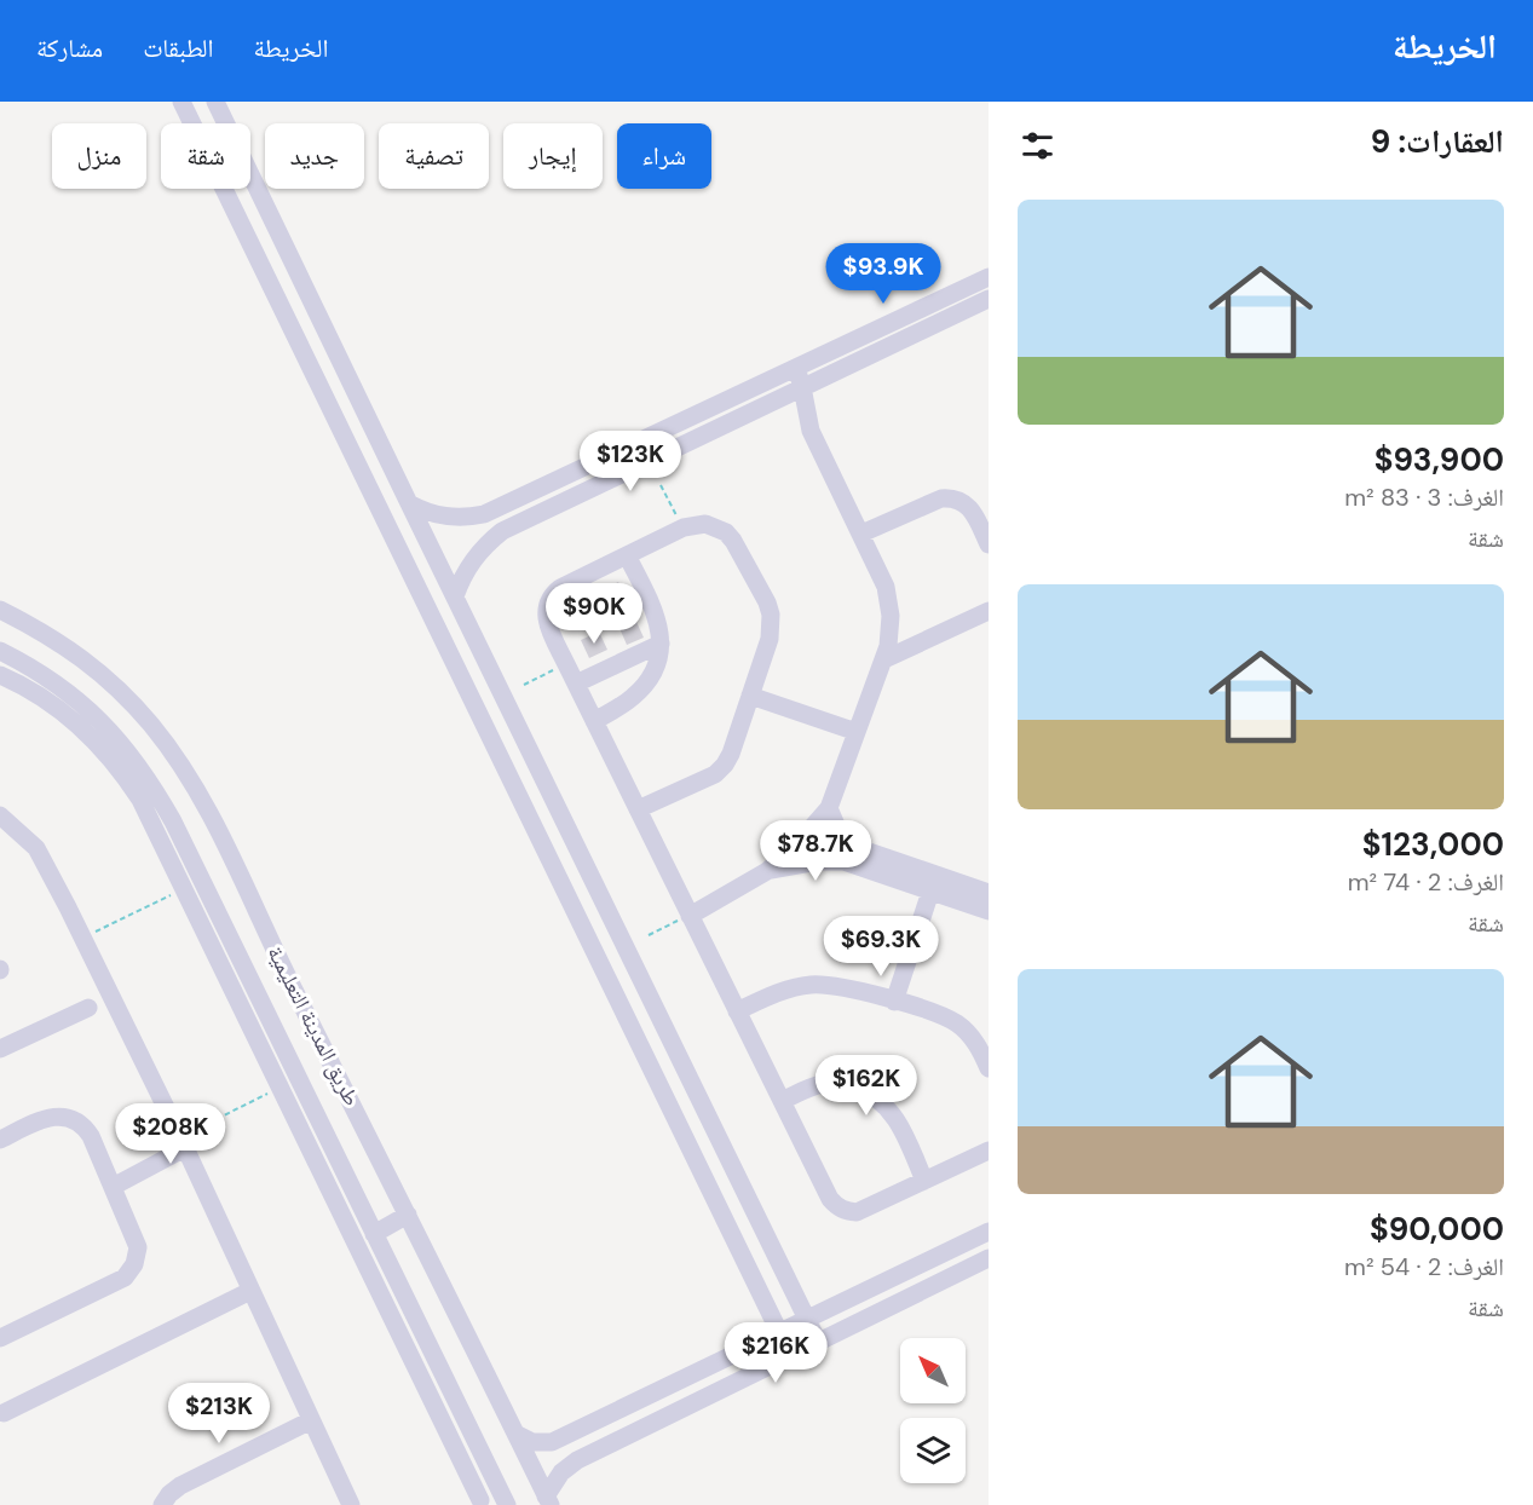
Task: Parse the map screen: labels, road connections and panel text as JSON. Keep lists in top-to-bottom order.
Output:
{
  "streets": {
    "street": ["طريق المدينة التعليمية"]
  },
  "north": "top left",
  "page": {
    "header": "الخريطة",
    "nav": ["الخريطة", "الطبقات", "مشاركة"],
    "heading": "العقارات: 9",
    "chip": [
      "شراء",
      "إيجار",
      "تصفية",
      "جديد",
      "شقة",
      "منزل"
    ],
    "list": [
      {
        "name": "$93,900",
        "note": "الغرف: 3 · 83 m² · شقة"
      },
      {
        "name": "$123,000",
        "note": "الغرف: 2 · 74 m² · شقة"
      },
      {
        "name": "$90,000",
        "note": "الغرف: 2 · 54 m² · شقة"
      }
    ],
    "price": [
      "$93.9K",
      "$123K",
      "$90K",
      "$78.7K",
      "$69.3K",
      "$162K",
      "$208K",
      "$216K",
      "$213K"
    ]
  }
}
